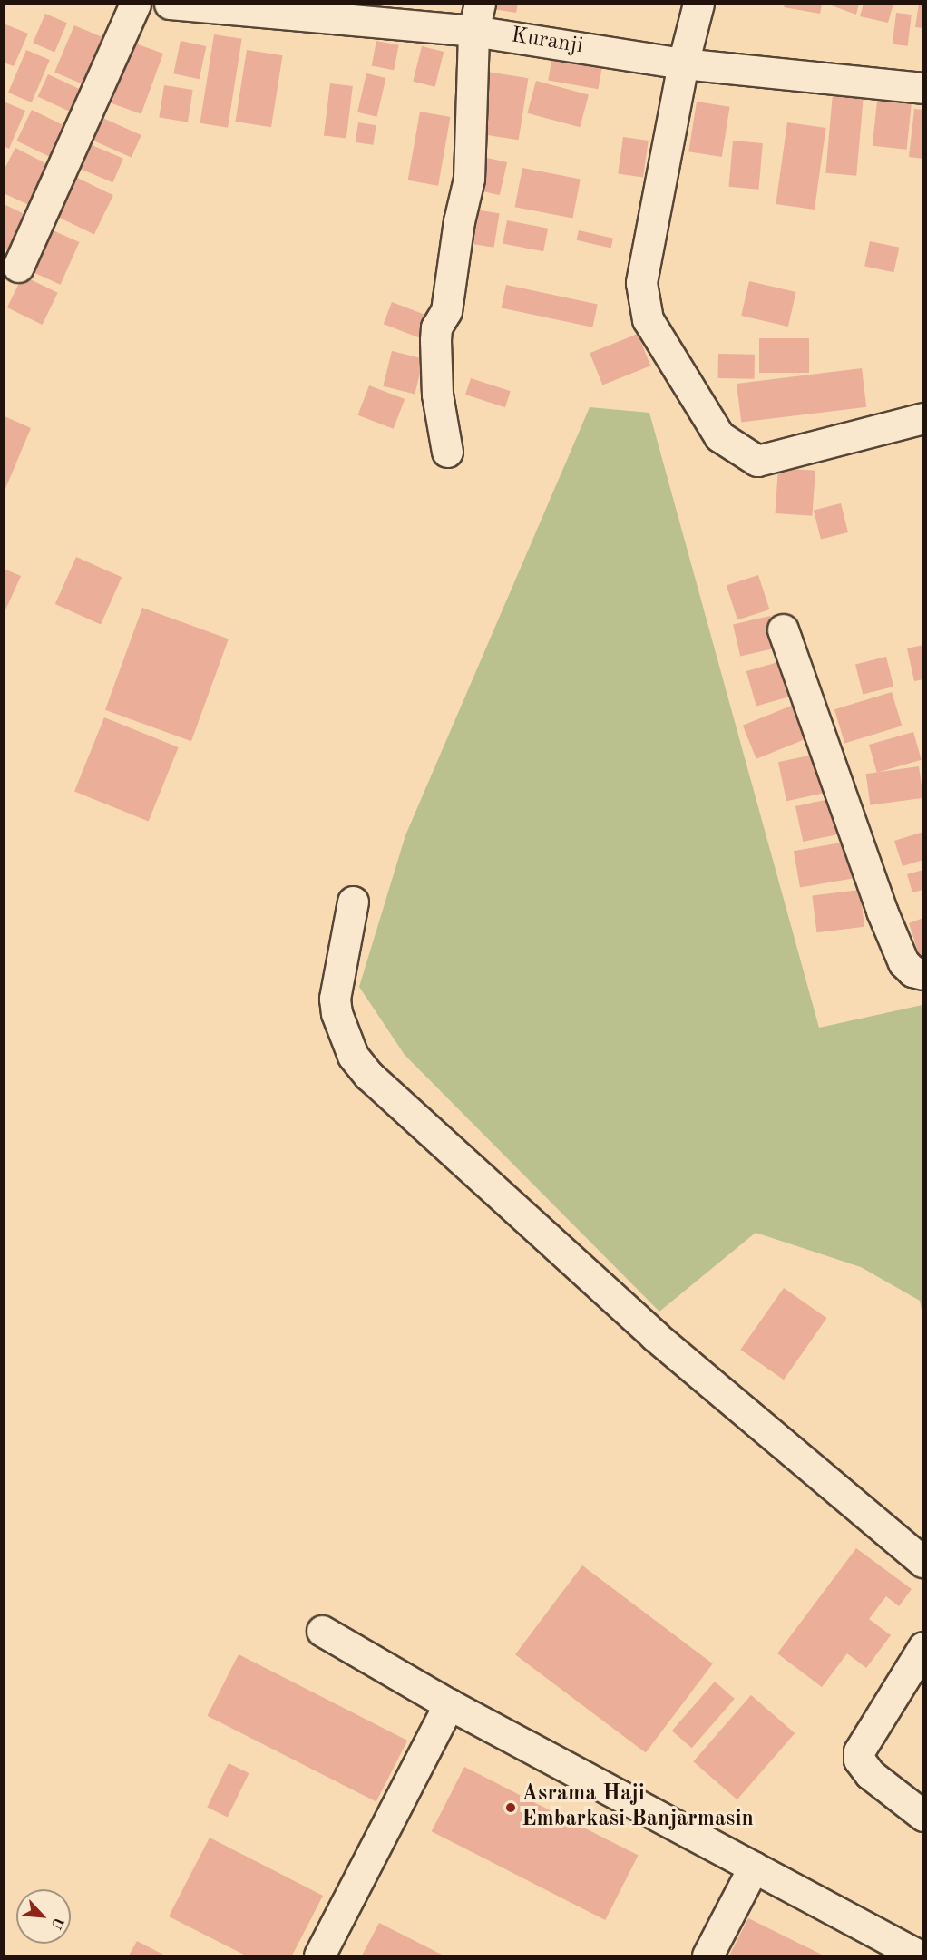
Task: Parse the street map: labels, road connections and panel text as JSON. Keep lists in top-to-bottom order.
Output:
{
  "streets": {
    "street": ["Kuranji"]
  },
  "places": ["Asrama Haji Embarkasi Banjarmasin"],
  "north": "bottom right"
}
